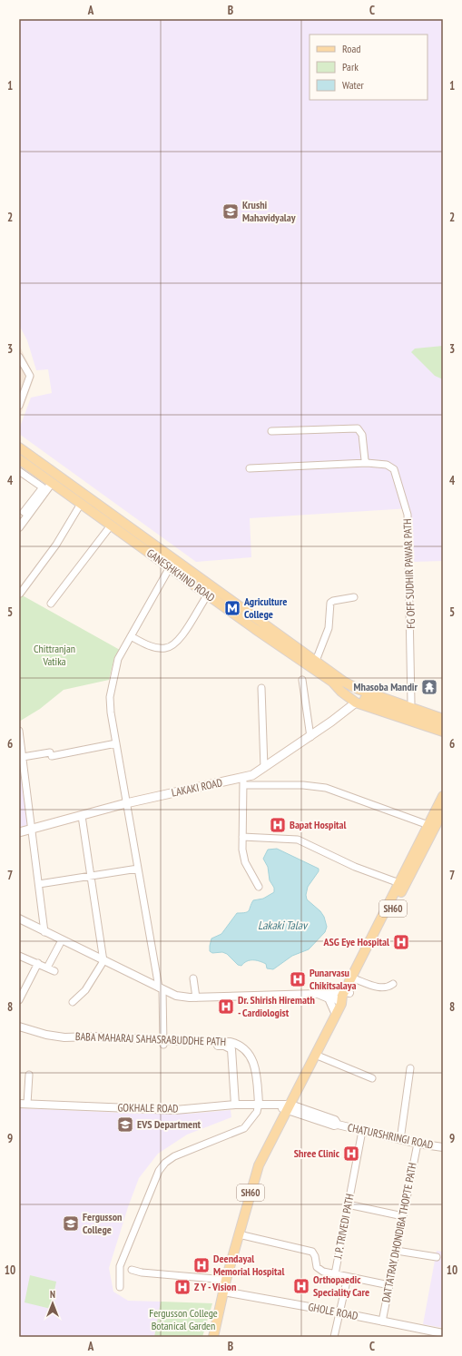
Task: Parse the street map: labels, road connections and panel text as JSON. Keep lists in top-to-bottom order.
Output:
{
  "streets": {
    "main road": ["GANESHKHIND ROAD", "LAKAKI ROAD", "SH60"],
    "street": [
      "FG OFF SUDHIR PAWAR PATH",
      "BABA MAHARAJ SAHASRABUDDHE PATH",
      "GOKHALE ROAD",
      "CHATURSHRINGI ROAD",
      "J. P. TRIVEDI PATH",
      "DATTATRAY DHONDIBA THOPTE PATH",
      "GHOLE ROAD"
    ]
  },
  "crossings": [
    ["FG OFF SUDHIR PAWAR PATH", "GANESHKHIND ROAD"],
    ["GANESHKHIND ROAD", "LAKAKI ROAD"],
    ["SH60", "CHATURSHRINGI ROAD"],
    ["SH60", "GHOLE ROAD"],
    ["BABA MAHARAJ SAHASRABUDDHE PATH", "GOKHALE ROAD"],
    ["GOKHALE ROAD", "CHATURSHRINGI ROAD"],
    ["CHATURSHRINGI ROAD", "J. P. TRIVEDI PATH"],
    ["CHATURSHRINGI ROAD", "DATTATRAY DHONDIBA THOPTE PATH"],
    ["J. P. TRIVEDI PATH", "DATTATRAY DHONDIBA THOPTE PATH"],
    ["DATTATRAY DHONDIBA THOPTE PATH", "GHOLE ROAD"]
  ],
  "water": ["Lakaki Talav"],
  "parks": ["Chittranjan Vatika", "Fergusson College Botanical Garden"],
  "places": {
    "school or university": ["Krushi Mahavidyalay", "EVS Department", "Fergusson College"],
    "metro station": ["Agriculture College"],
    "temple": ["Mhasoba Mandir"],
    "hospital": [
      "Bapat Hospital",
      "ASG Eye Hospital",
      "Punarvasu Chikitsalaya",
      "Dr. Shirish Hiremath - Cardiologist",
      "Shree Clinic",
      "Deendayal Memorial Hospital",
      "Orthopaedic Speciality Care",
      "Z Y - Vision"
    ]
  },
  "legend": ["Road", "Park", "Water"],
  "north": "top",
  "grid": {
    "columns": ["A", "B", "C"],
    "rows": [
      "1",
      "2",
      "3",
      "4",
      "5",
      "6",
      "7",
      "8",
      "9",
      "10"
    ]
  }
}
